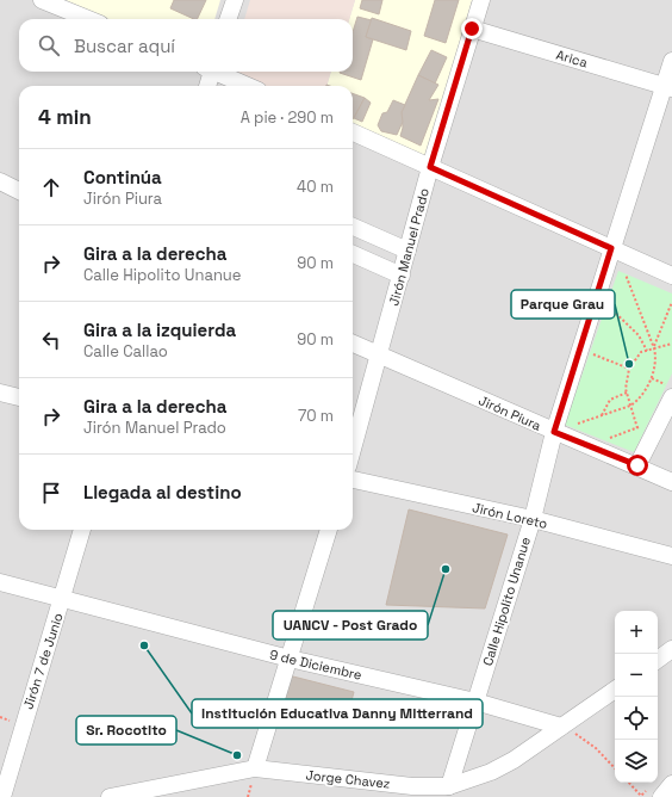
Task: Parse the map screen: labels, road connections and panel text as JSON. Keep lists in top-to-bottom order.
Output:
{
  "streets": {
    "street": [
      "Arica",
      "Jirón Manuel Prado",
      "Jirón Piura",
      "Jirón Loreto",
      "Calle Hipolito Unanue",
      "Jirón 7 de Junio",
      "9 de Diciembre",
      "Jorge Chavez"
    ]
  },
  "crossings": [
    ["Arica", "Jirón Manuel Prado"],
    ["Arica", "Calle Hipolito Unanue"],
    ["Jirón Manuel Prado", "Jirón Piura"],
    ["Jirón Piura", "Calle Hipolito Unanue"],
    ["Jirón Loreto", "Calle Hipolito Unanue"],
    ["Calle Hipolito Unanue", "9 de Diciembre"],
    ["Calle Hipolito Unanue", "Jorge Chavez"],
    ["Jirón 7 de Junio", "9 de Diciembre"],
    ["9 de Diciembre", "Jorge Chavez"]
  ],
  "places": [
    "Parque Grau",
    "UANCV - Post Grado",
    "Institución Educativa Danny Mitterrand",
    "Sr. Rocotito"
  ],
  "page": {
    "search": "Buscar aquí",
    "heading": ["4 min", "A pie · 290 m"],
    "list": [
      ["Continúa", "Jirón Piura", "40 m"],
      ["Gira a la derecha", "Calle Hipolito Unanue", "90 m"],
      ["Gira a la izquierda", "Calle Callao", "90 m"],
      ["Gira a la derecha", "Jirón Manuel Prado", "70 m"],
      "Llegada al destino"
    ],
    "map_buttons": ["+", "−"]
  }
}
